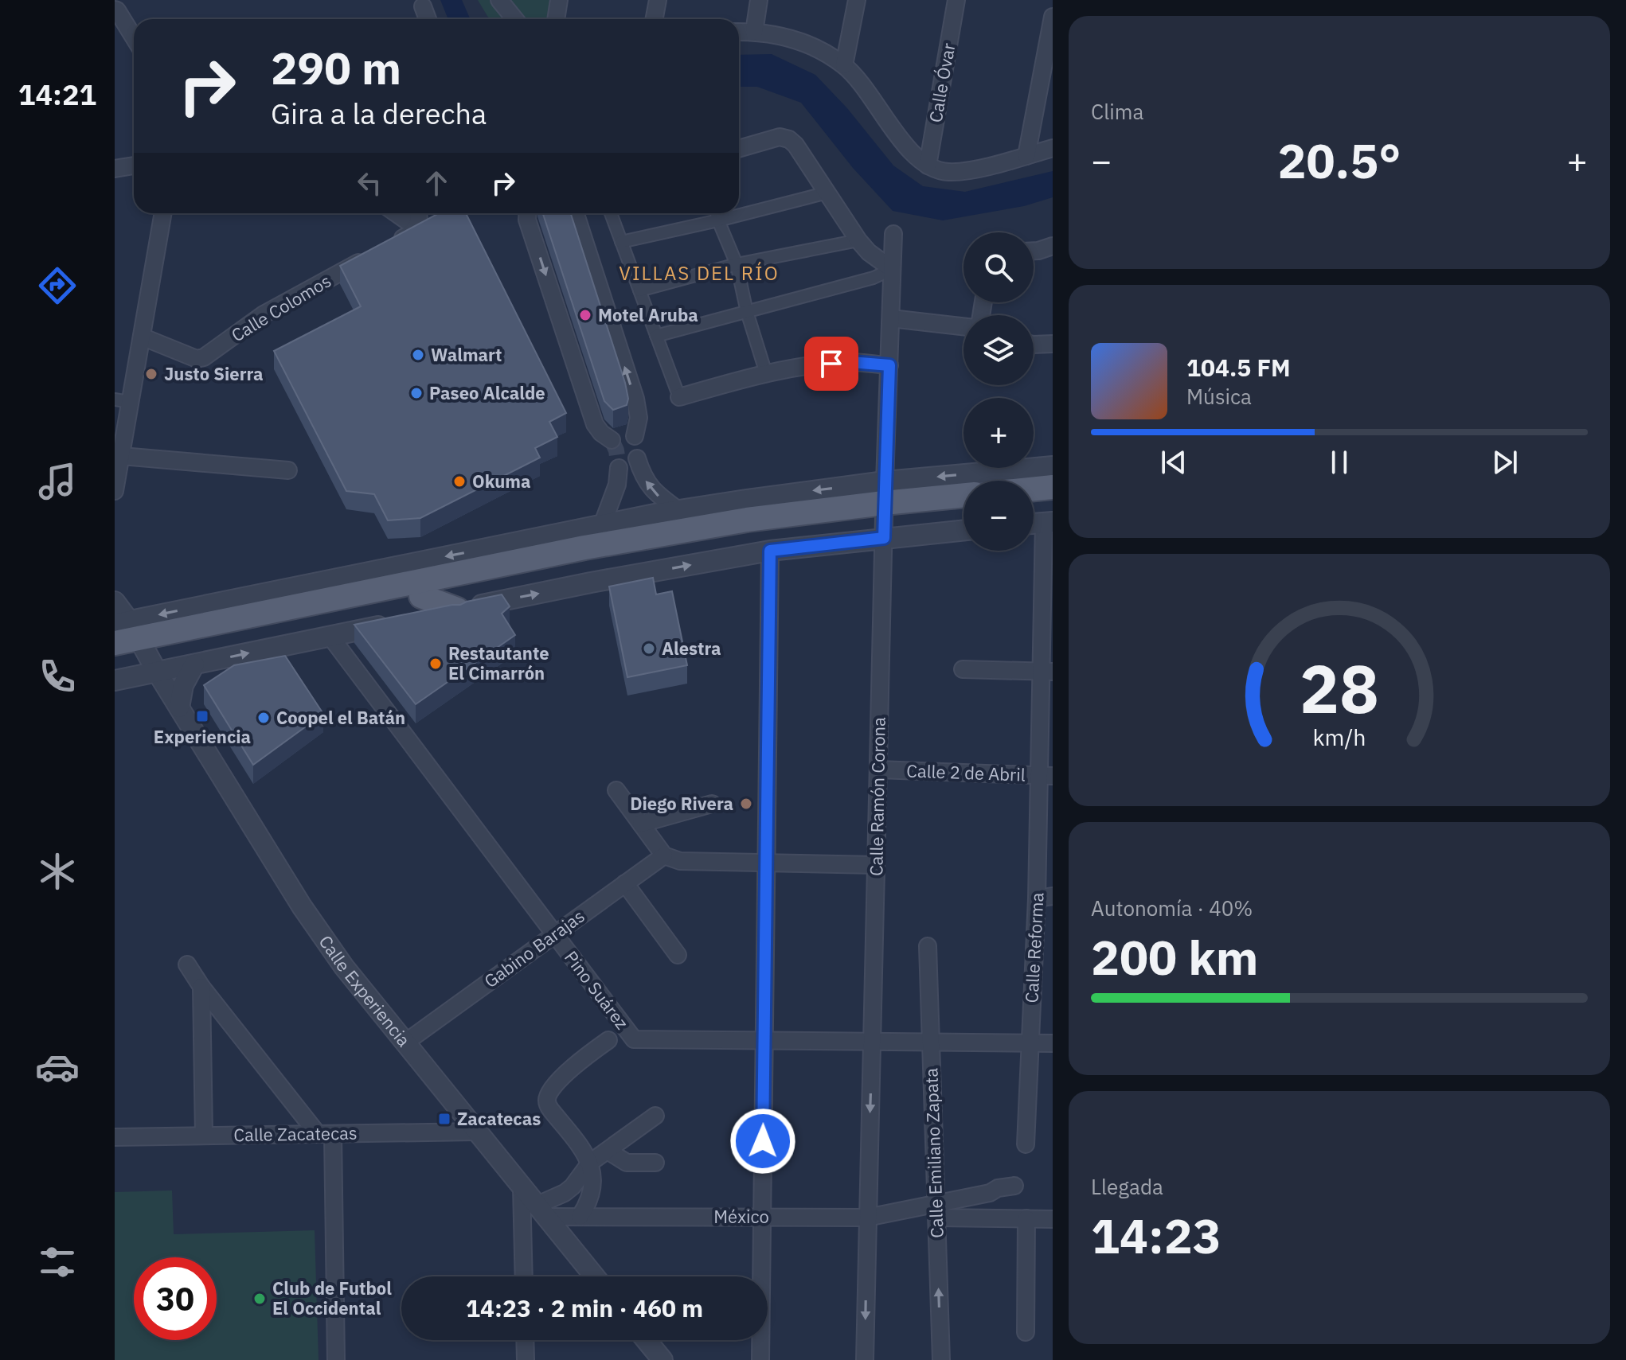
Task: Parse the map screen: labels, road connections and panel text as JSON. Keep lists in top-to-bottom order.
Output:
{
  "streets": {
    "street": [
      "Calle Óvar",
      "Calle Colomos",
      "Calle 2 de Abril",
      "Calle Ramón Corona",
      "Calle Reforma",
      "Gabino Barajas",
      "Pino Suárez",
      "Calle Experiencia",
      "Calle Zacatecas",
      "Calle Emiliano Zapata",
      "México"
    ]
  },
  "crossings": [
    ["Calle 2 de Abril", "Calle Ramón Corona"],
    ["Calle 2 de Abril", "Calle Reforma"],
    ["Calle Ramón Corona", "Pino Suárez"],
    ["Calle Ramón Corona", "México"],
    ["Calle Reforma", "Pino Suárez"],
    ["Gabino Barajas", "Pino Suárez"],
    ["Gabino Barajas", "Calle Experiencia"],
    ["Pino Suárez", "Calle Emiliano Zapata"],
    ["Calle Experiencia", "Calle Zacatecas"],
    ["Calle Experiencia", "México"],
    ["Calle Emiliano Zapata", "México"]
  ],
  "districts": ["VILLAS DEL RÍO"],
  "places": {
    "other": [
      "Motel Aruba",
      "Walmart",
      "Justo Sierra",
      "Paseo Alcalde",
      "Okuma",
      "Alestra",
      "Restautante El Cimarrón",
      "Coopel el Batán",
      "Diego Rivera",
      "Club de Futbol El Occidental"
    ],
    "transit": ["Experiencia", "Zacatecas"]
  },
  "page": {
    "tabs": "14:21",
    "tile": [
      "Clima",
      ["Autonomía · 40%", "200 km"],
      ["Llegada", "14:23"]
    ],
    "turn": ["290 m", "Gira a la derecha"],
    "heat": ["−", "20.5°", "+"],
    "map_buttons": ["+", "−"],
    "song": ["104.5 FM", "Música"],
    "limit": "30",
    "trip": "14:23 · 2 min · 460 m",
    "gauge": ["28", "km/h"]
  }
}
